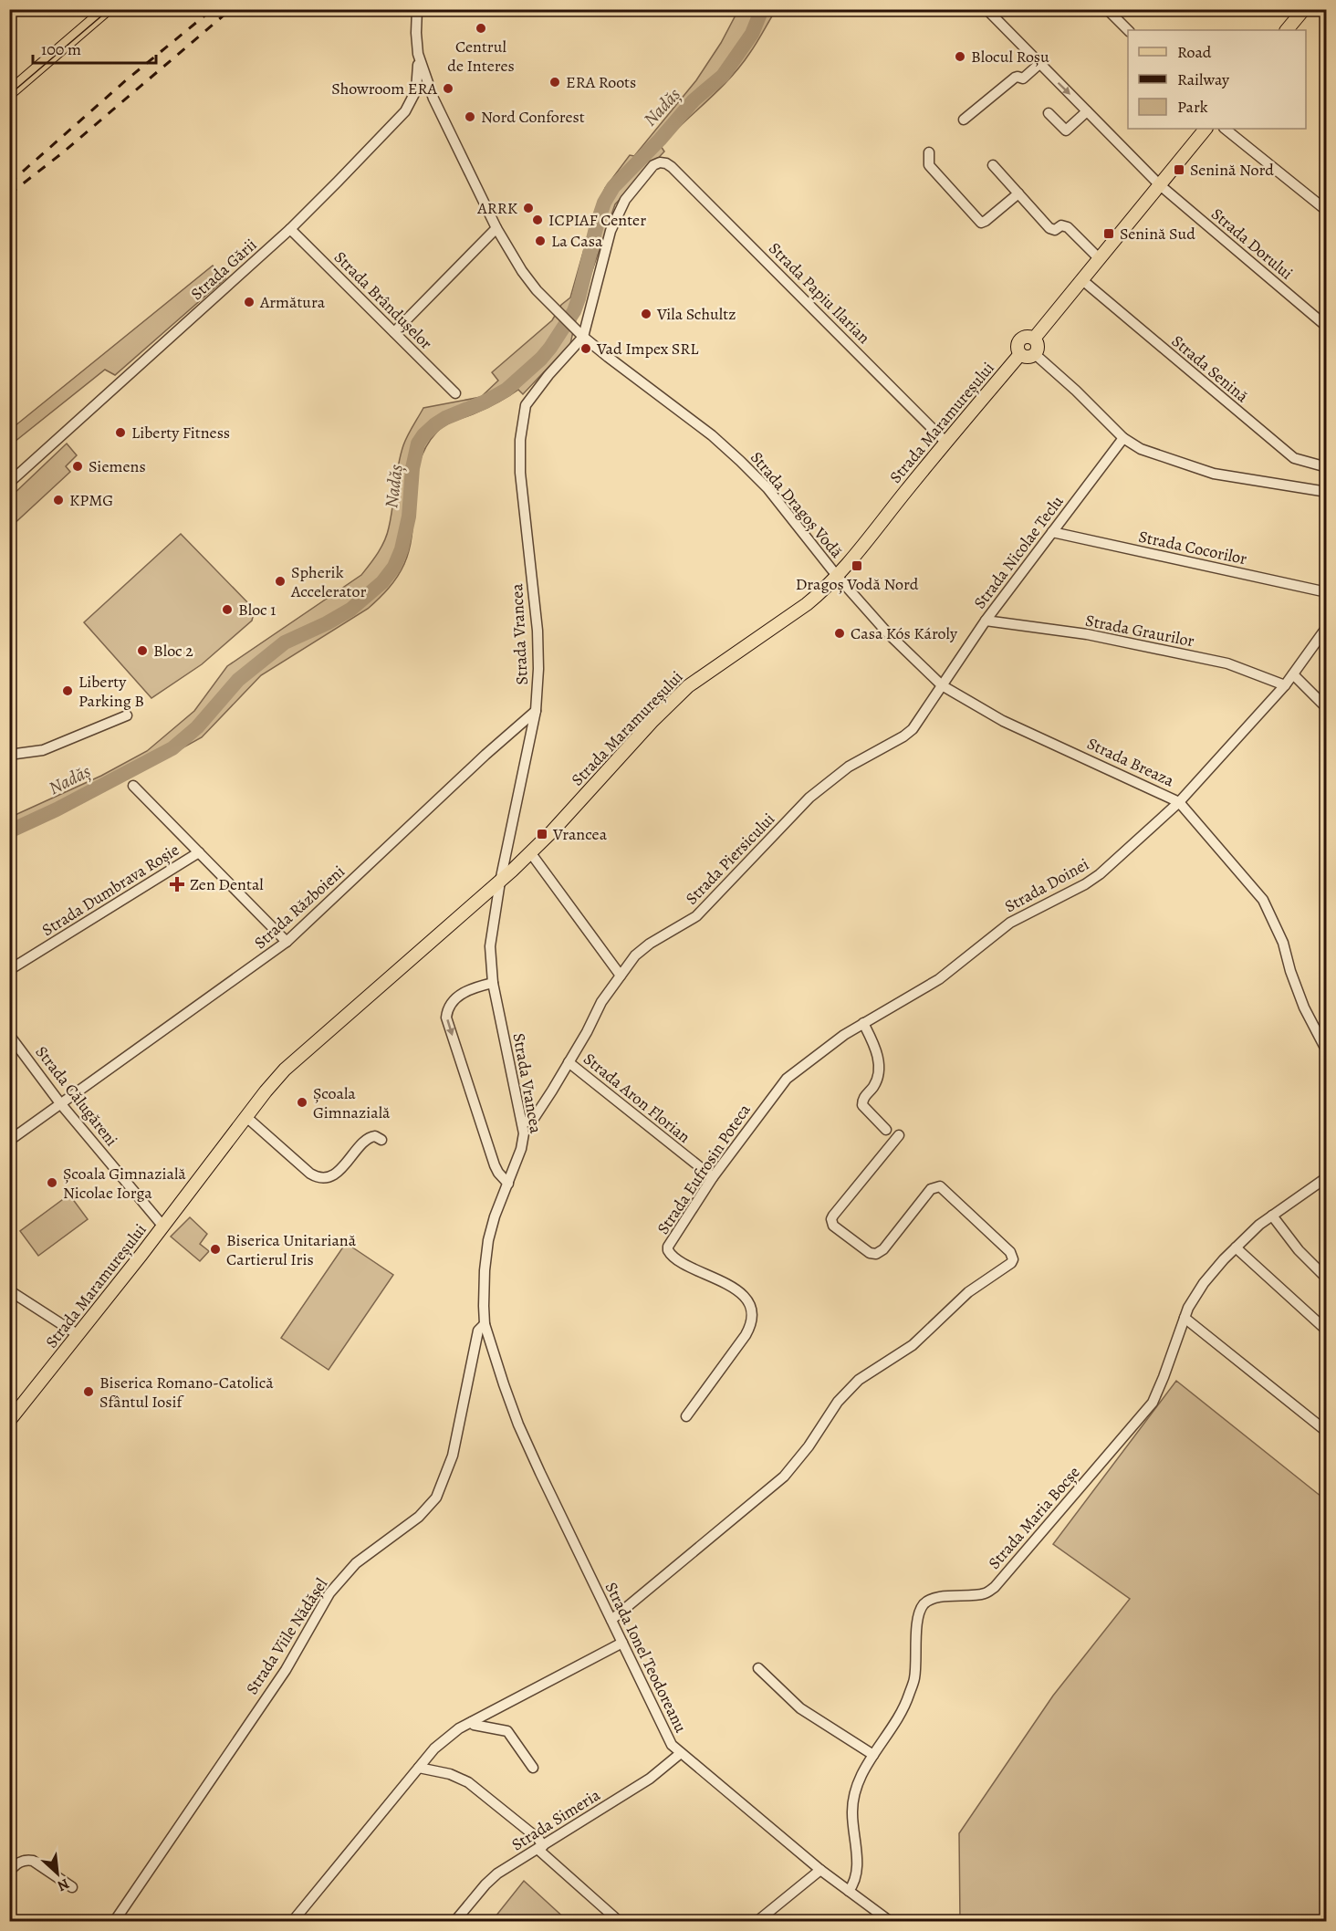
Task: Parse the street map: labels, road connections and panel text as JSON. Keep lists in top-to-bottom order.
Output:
{
  "streets": {
    "main road": ["Strada Maramureșului"],
    "street": [
      "Strada Dorului",
      "Strada Gării",
      "Strada Papiu Ilarian",
      "Strada Brândușelor",
      "Strada Senină",
      "Strada Dragoș Vodă",
      "Strada Cocorilor",
      "Strada Nicolae Teclu",
      "Strada Graurilor",
      "Strada Vrancea",
      "Strada Breaza",
      "Strada Piersicului",
      "Strada Doinei",
      "Strada Dumbrava Roșie",
      "Strada Războieni",
      "Strada Călugăreni",
      "Strada Aron Florian",
      "Strada Eufrosin Poteca",
      "Strada Maria Bocșe",
      "Strada Viile Nădășel",
      "Strada Ionel Teodoreanu",
      "Strada Simeria"
    ]
  },
  "crossings": [
    ["Strada Dorului", "Strada Maramureșului"],
    ["Strada Gării", "Strada Brândușelor"],
    ["Strada Gării", "Strada Dragoș Vodă"],
    ["Strada Papiu Ilarian", "Strada Maramureșului"],
    ["Strada Papiu Ilarian", "Strada Vrancea"],
    ["Strada Senină", "Strada Maramureșului"],
    ["Strada Maramureșului", "Strada Dragoș Vodă"],
    ["Strada Maramureșului", "Strada Vrancea"],
    ["Strada Maramureșului", "Strada Breaza"],
    ["Strada Maramureșului", "Strada Călugăreni"],
    ["Strada Dragoș Vodă", "Strada Vrancea"],
    ["Strada Dragoș Vodă", "Strada Breaza"],
    ["Strada Cocorilor", "Strada Nicolae Teclu"],
    ["Strada Nicolae Teclu", "Strada Graurilor"],
    ["Strada Nicolae Teclu", "Strada Breaza"],
    ["Strada Nicolae Teclu", "Strada Piersicului"],
    ["Strada Graurilor", "Strada Doinei"],
    ["Strada Vrancea", "Strada Piersicului"],
    ["Strada Vrancea", "Strada Războieni"],
    ["Strada Vrancea", "Strada Viile Nădășel"],
    ["Strada Breaza", "Strada Piersicului"],
    ["Strada Breaza", "Strada Doinei"],
    ["Strada Piersicului", "Strada Aron Florian"],
    ["Strada Doinei", "Strada Eufrosin Poteca"],
    ["Strada Războieni", "Strada Călugăreni"],
    ["Strada Aron Florian", "Strada Eufrosin Poteca"],
    ["Strada Maria Bocșe", "Strada Ionel Teodoreanu"],
    ["Strada Viile Nădășel", "Strada Ionel Teodoreanu"],
    ["Strada Ionel Teodoreanu", "Strada Simeria"]
  ],
  "water": ["Nadăș"],
  "places": {
    "other": [
      "Centrul de Interes",
      "Blocul Roșu",
      "ERA Roots",
      "Showroom ERA",
      "Nord Conforest",
      "ARRK",
      "ICPIAF Center",
      "La Casa",
      "Armătura",
      "Vila Schultz",
      "Vad Impex SRL",
      "Liberty Fitness",
      "Siemens",
      "KPMG",
      "Spherik Accelerator",
      "Bloc 1",
      "Casa Kós Károly",
      "Bloc 2",
      "Liberty Parking B",
      "Școala Gimnazială",
      "Școala Gimnazială Nicolae Iorga",
      "Biserica Unitariană Cartierul Iris",
      "Biserica Romano-Catolică Sfântul Iosif"
    ],
    "transit": [
      "Senină Nord",
      "Senină Sud",
      "Dragoș Vodă Nord",
      "Vrancea"
    ],
    "health": ["Zen Dental"]
  },
  "legend": ["Road", "Railway", "Park"],
  "scale_bar": "100 m",
  "north": "bottom right"
}
